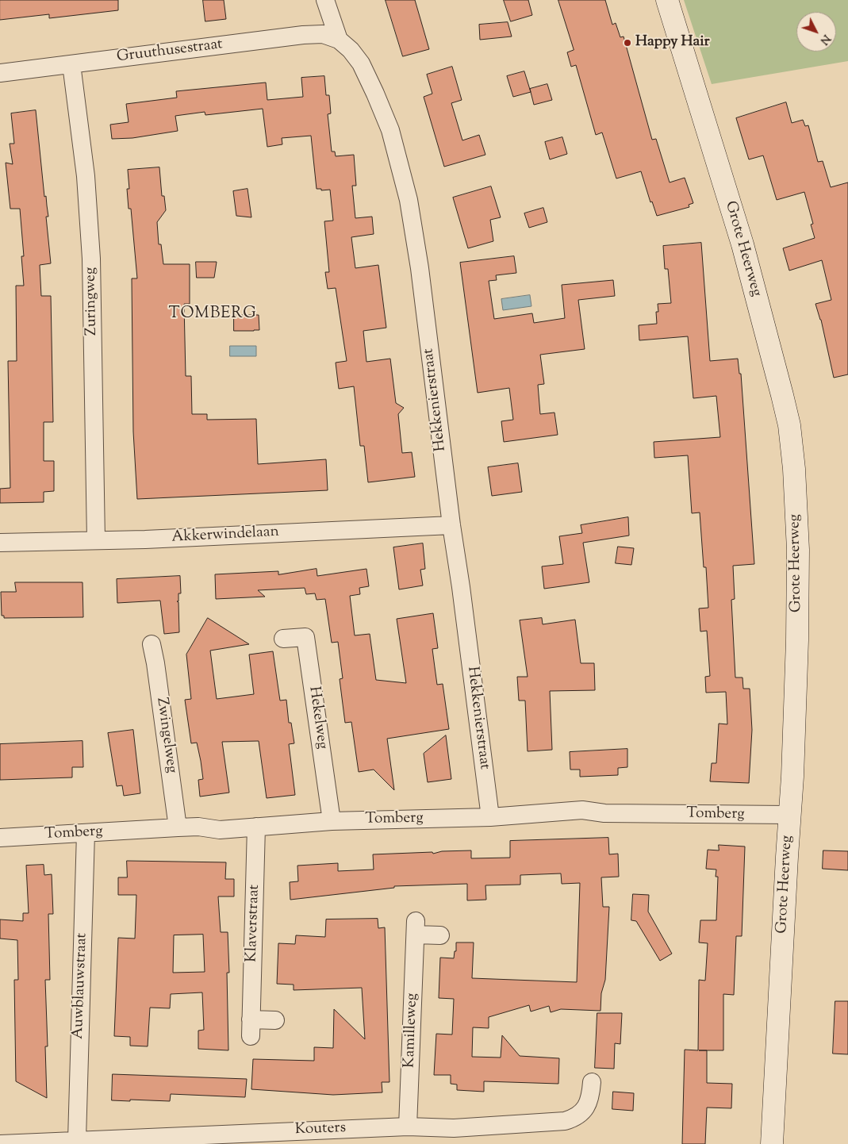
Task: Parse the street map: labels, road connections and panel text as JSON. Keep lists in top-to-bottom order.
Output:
{
  "streets": {
    "street": [
      "Gruuthusestraat",
      "Grote Heerweg",
      "Zuringweg",
      "Hekkenierstraat",
      "Akkerwindelaan",
      "Hekelweg",
      "Zwingelweg",
      "Tomberg",
      "Klaverstraat",
      "Auwblauwstraat",
      "Kamilleweg",
      "Kouters"
    ]
  },
  "crossings": [
    ["Gruuthusestraat", "Zuringweg"],
    ["Gruuthusestraat", "Hekkenierstraat"],
    ["Grote Heerweg", "Tomberg"],
    ["Zuringweg", "Akkerwindelaan"],
    ["Hekkenierstraat", "Akkerwindelaan"],
    ["Hekkenierstraat", "Tomberg"],
    ["Hekelweg", "Tomberg"],
    ["Zwingelweg", "Tomberg"],
    ["Tomberg", "Klaverstraat"],
    ["Tomberg", "Auwblauwstraat"],
    ["Auwblauwstraat", "Kouters"],
    ["Kamilleweg", "Kouters"]
  ],
  "districts": ["TOMBERG"],
  "places": ["Happy Hair"],
  "north": "bottom right"
}
